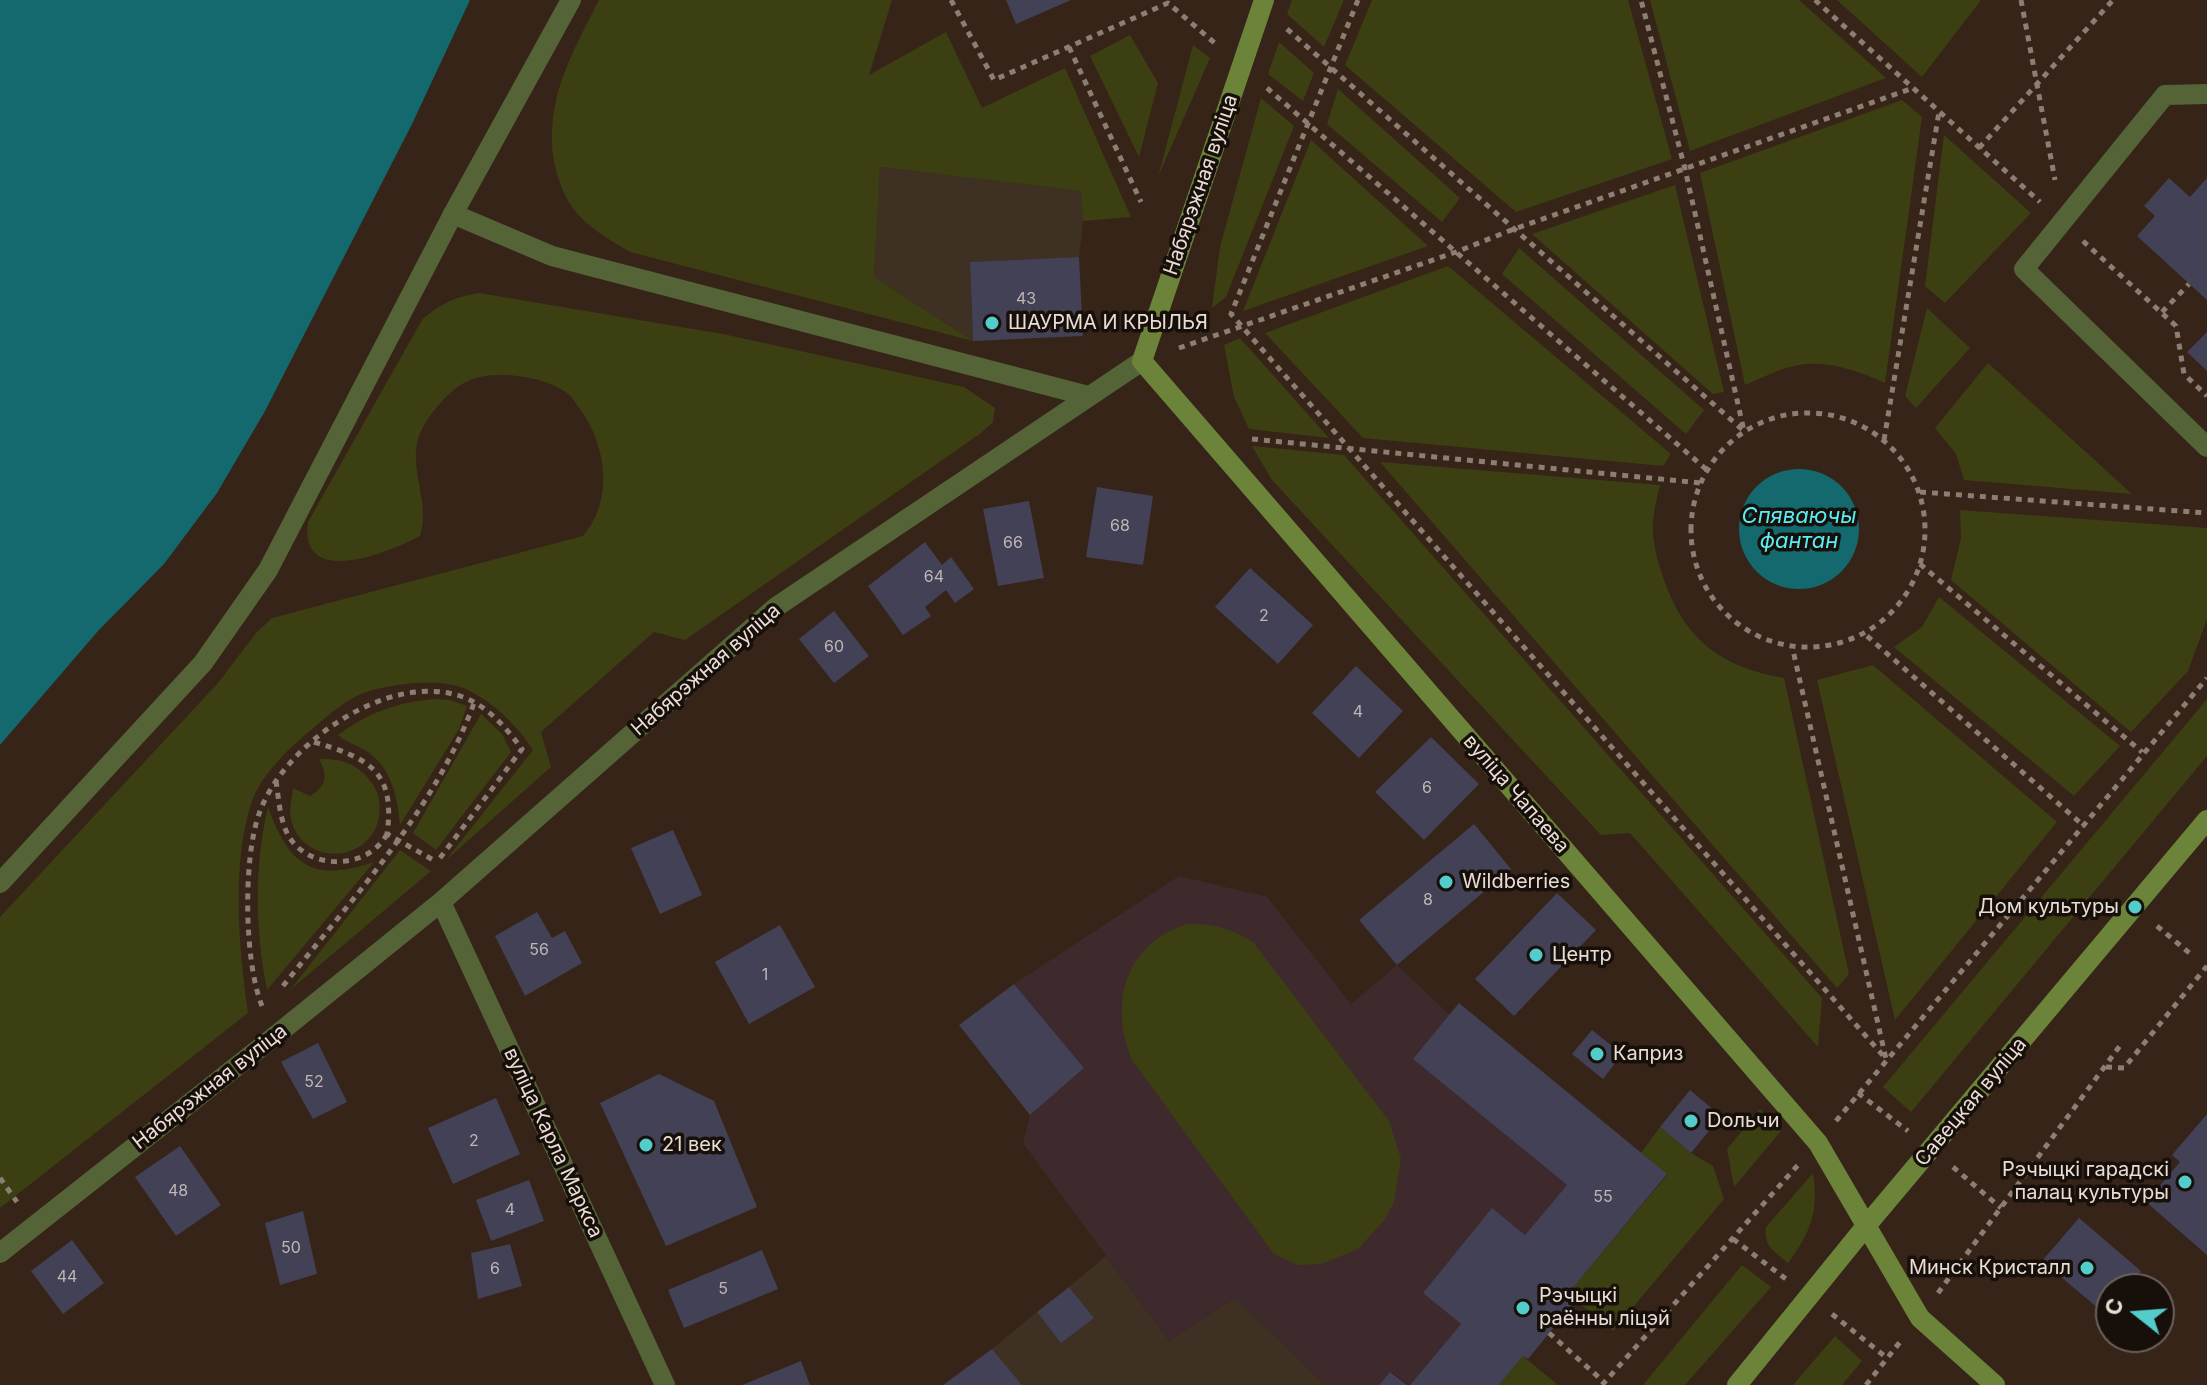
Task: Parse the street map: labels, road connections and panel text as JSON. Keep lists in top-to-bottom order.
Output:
{
  "streets": {
    "street": [
      "Набярэжная вуліца",
      "вуліца Чапаева",
      "Савецкая вуліца",
      "вуліца Карла Маркса"
    ]
  },
  "crossings": [
    ["Набярэжная вуліца", "вуліца Чапаева"],
    ["Набярэжная вуліца", "вуліца Карла Маркса"],
    ["вуліца Чапаева", "Савецкая вуліца"]
  ],
  "water": ["Спяваючы фантан"],
  "places": [
    "ШАУРМА И КРЫЛЬЯ",
    "Wildberries",
    "Дом культуры",
    "Центр",
    "Каприз",
    "Doльчи",
    "21 век",
    "Рэчыцкі гарадскі палац культуры",
    "Минск Кристалл",
    "Рэчыцкі раённы ліцэй"
  ],
  "house_numbers": [
    "43",
    "68",
    "66",
    "64",
    "2",
    "60",
    "4",
    "6",
    "8",
    "56",
    "1",
    "52",
    "2",
    "48",
    "55",
    "4",
    "50",
    "6",
    "44",
    "5"
  ],
  "north": "left"
}
